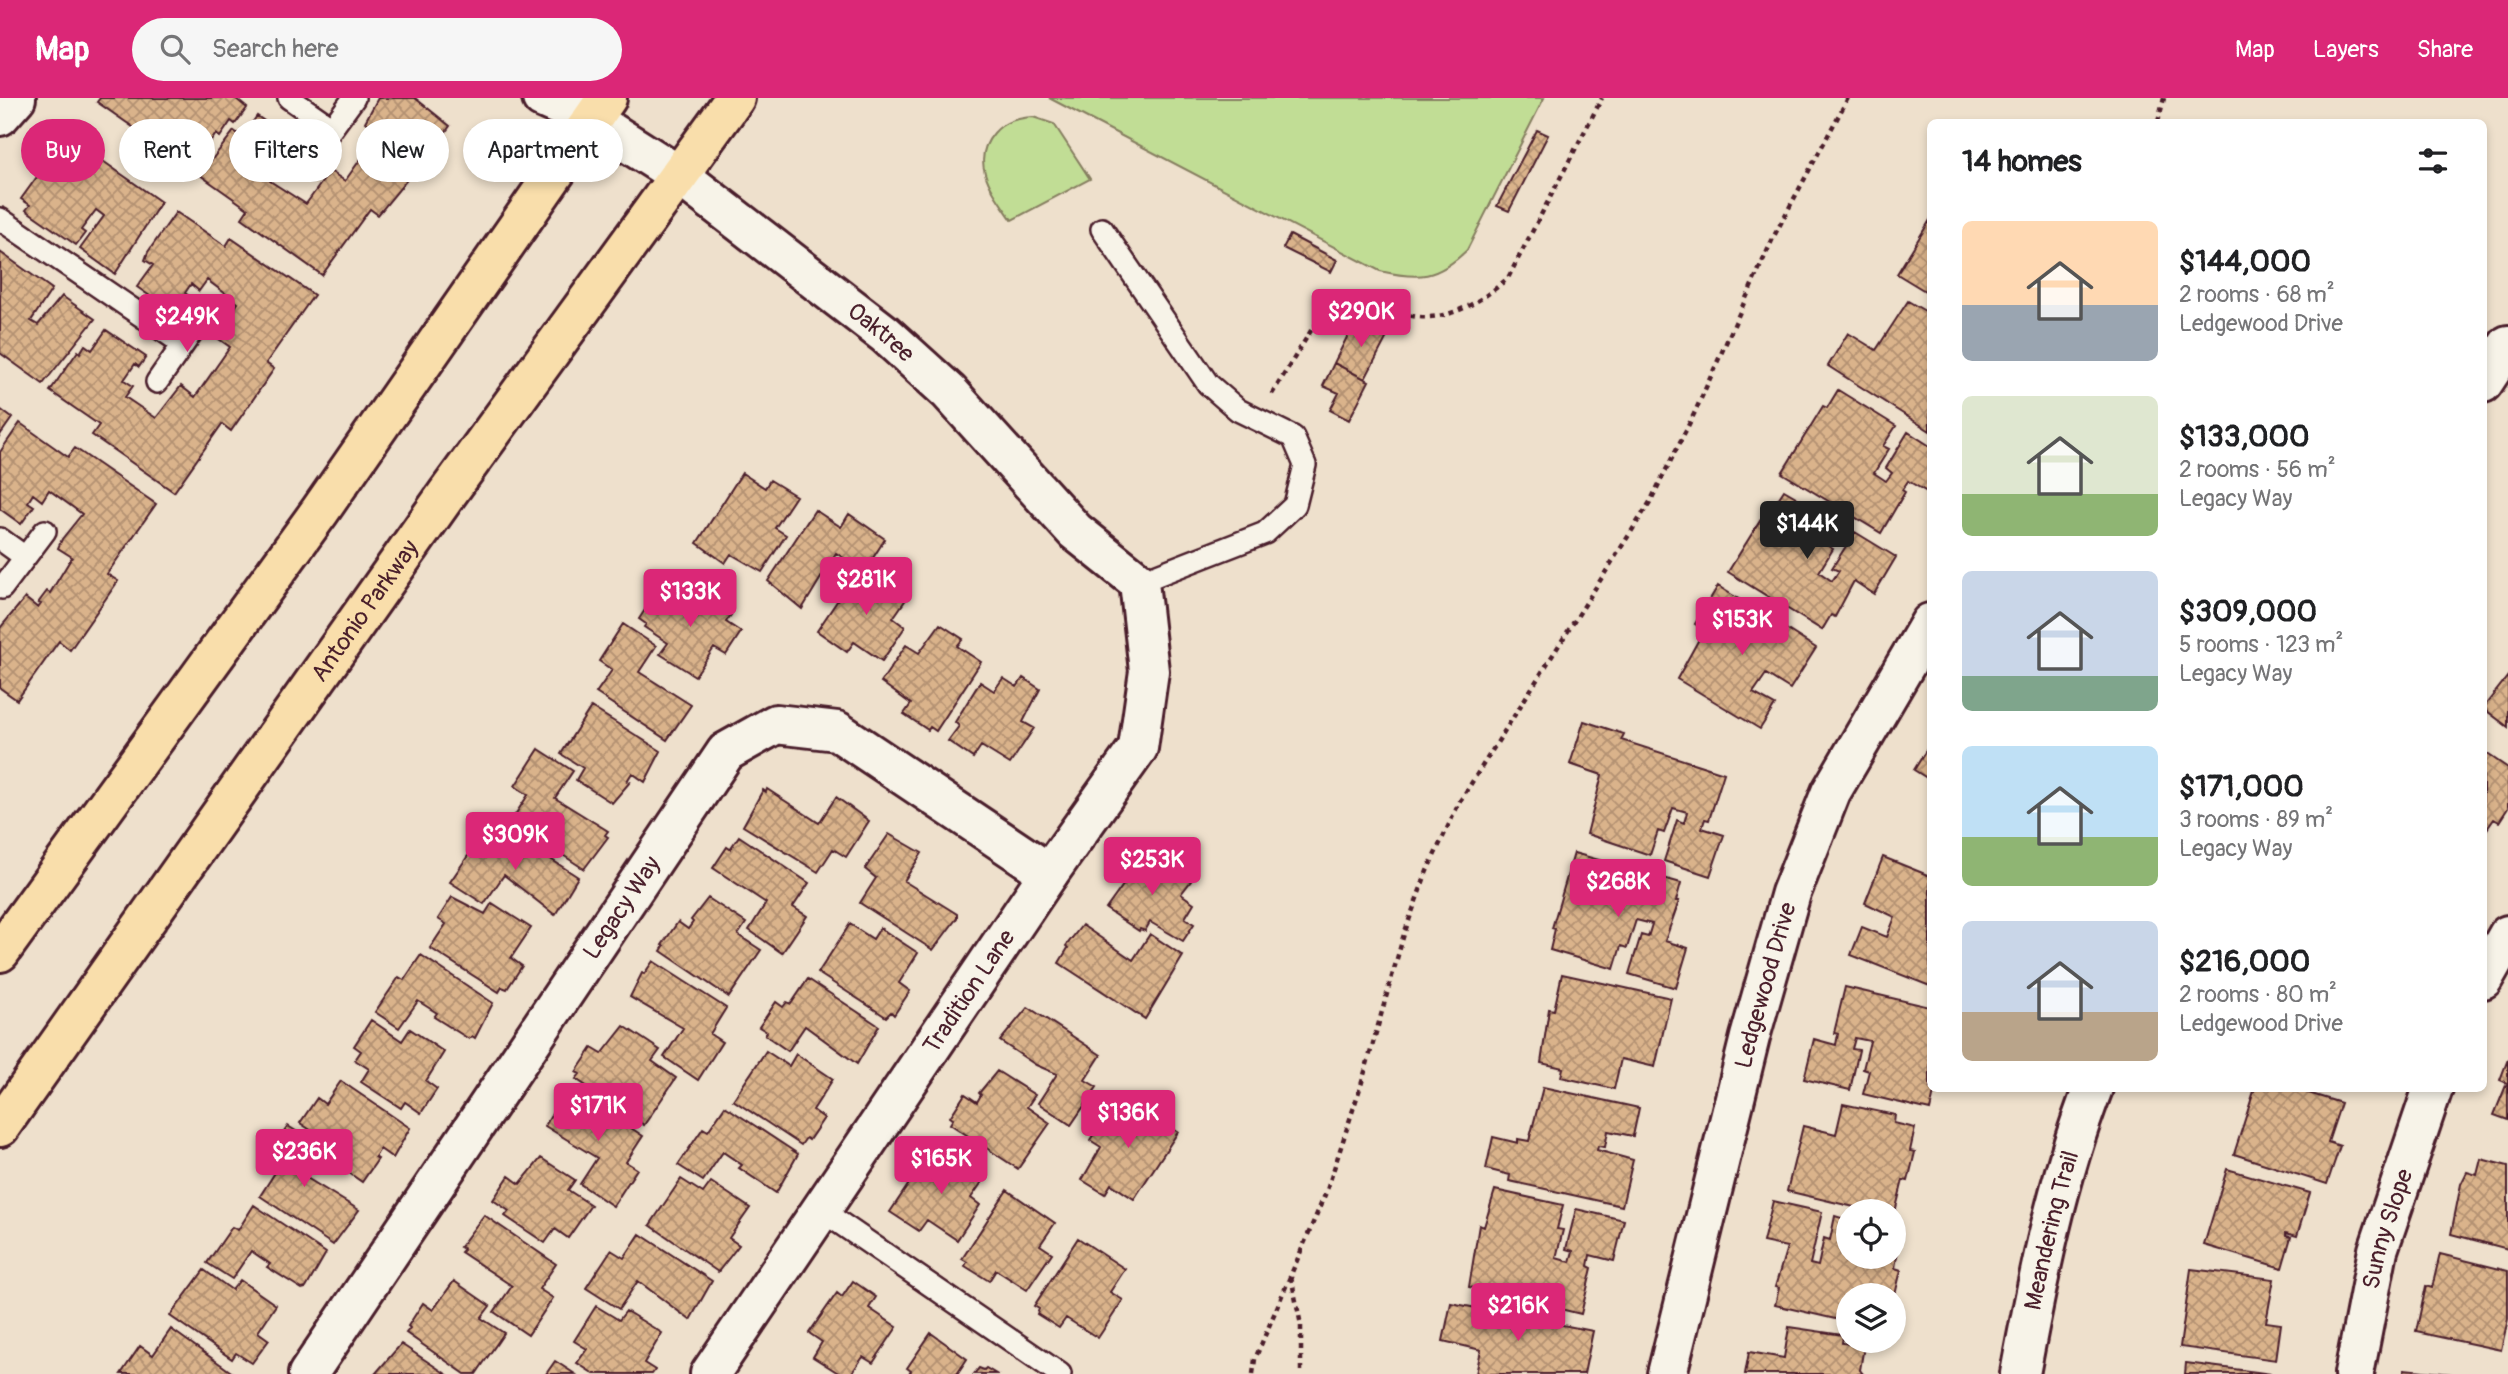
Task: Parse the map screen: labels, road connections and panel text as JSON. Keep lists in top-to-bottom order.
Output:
{
  "streets": {
    "main road": ["Antonio Parkway"],
    "street": [
      "Oaktree",
      "Legacy Way",
      "Ledgewood Drive",
      "Tradition Lane",
      "Meandering Trail",
      "Sunny Slope"
    ]
  },
  "crossings": [
    ["Oaktree", "Antonio Parkway"],
    ["Oaktree", "Tradition Lane"],
    ["Legacy Way", "Tradition Lane"]
  ],
  "page": {
    "header": "Map",
    "search": "Search here",
    "nav": ["Map", "Layers", "Share"],
    "chip": [
      "Buy",
      "Rent",
      "Filters",
      "New",
      "Apartment"
    ],
    "heading": "14 homes",
    "list": [
      {
        "name": "$144,000",
        "note": "2 rooms · 68 m² · Ledgewood Drive"
      },
      {
        "name": "$133,000",
        "note": "2 rooms · 56 m² · Legacy Way"
      },
      {
        "name": "$309,000",
        "note": "5 rooms · 123 m² · Legacy Way"
      },
      {
        "name": "$171,000",
        "note": "3 rooms · 89 m² · Legacy Way"
      },
      {
        "name": "$216,000",
        "note": "2 rooms · 80 m² · Ledgewood Drive"
      }
    ],
    "price": [
      "$290K",
      "$249K",
      "$144K",
      "$281K",
      "$133K",
      "$153K",
      "$309K",
      "$253K",
      "$268K",
      "$171K",
      "$136K",
      "$236K",
      "$165K",
      "$216K"
    ]
  }
}
